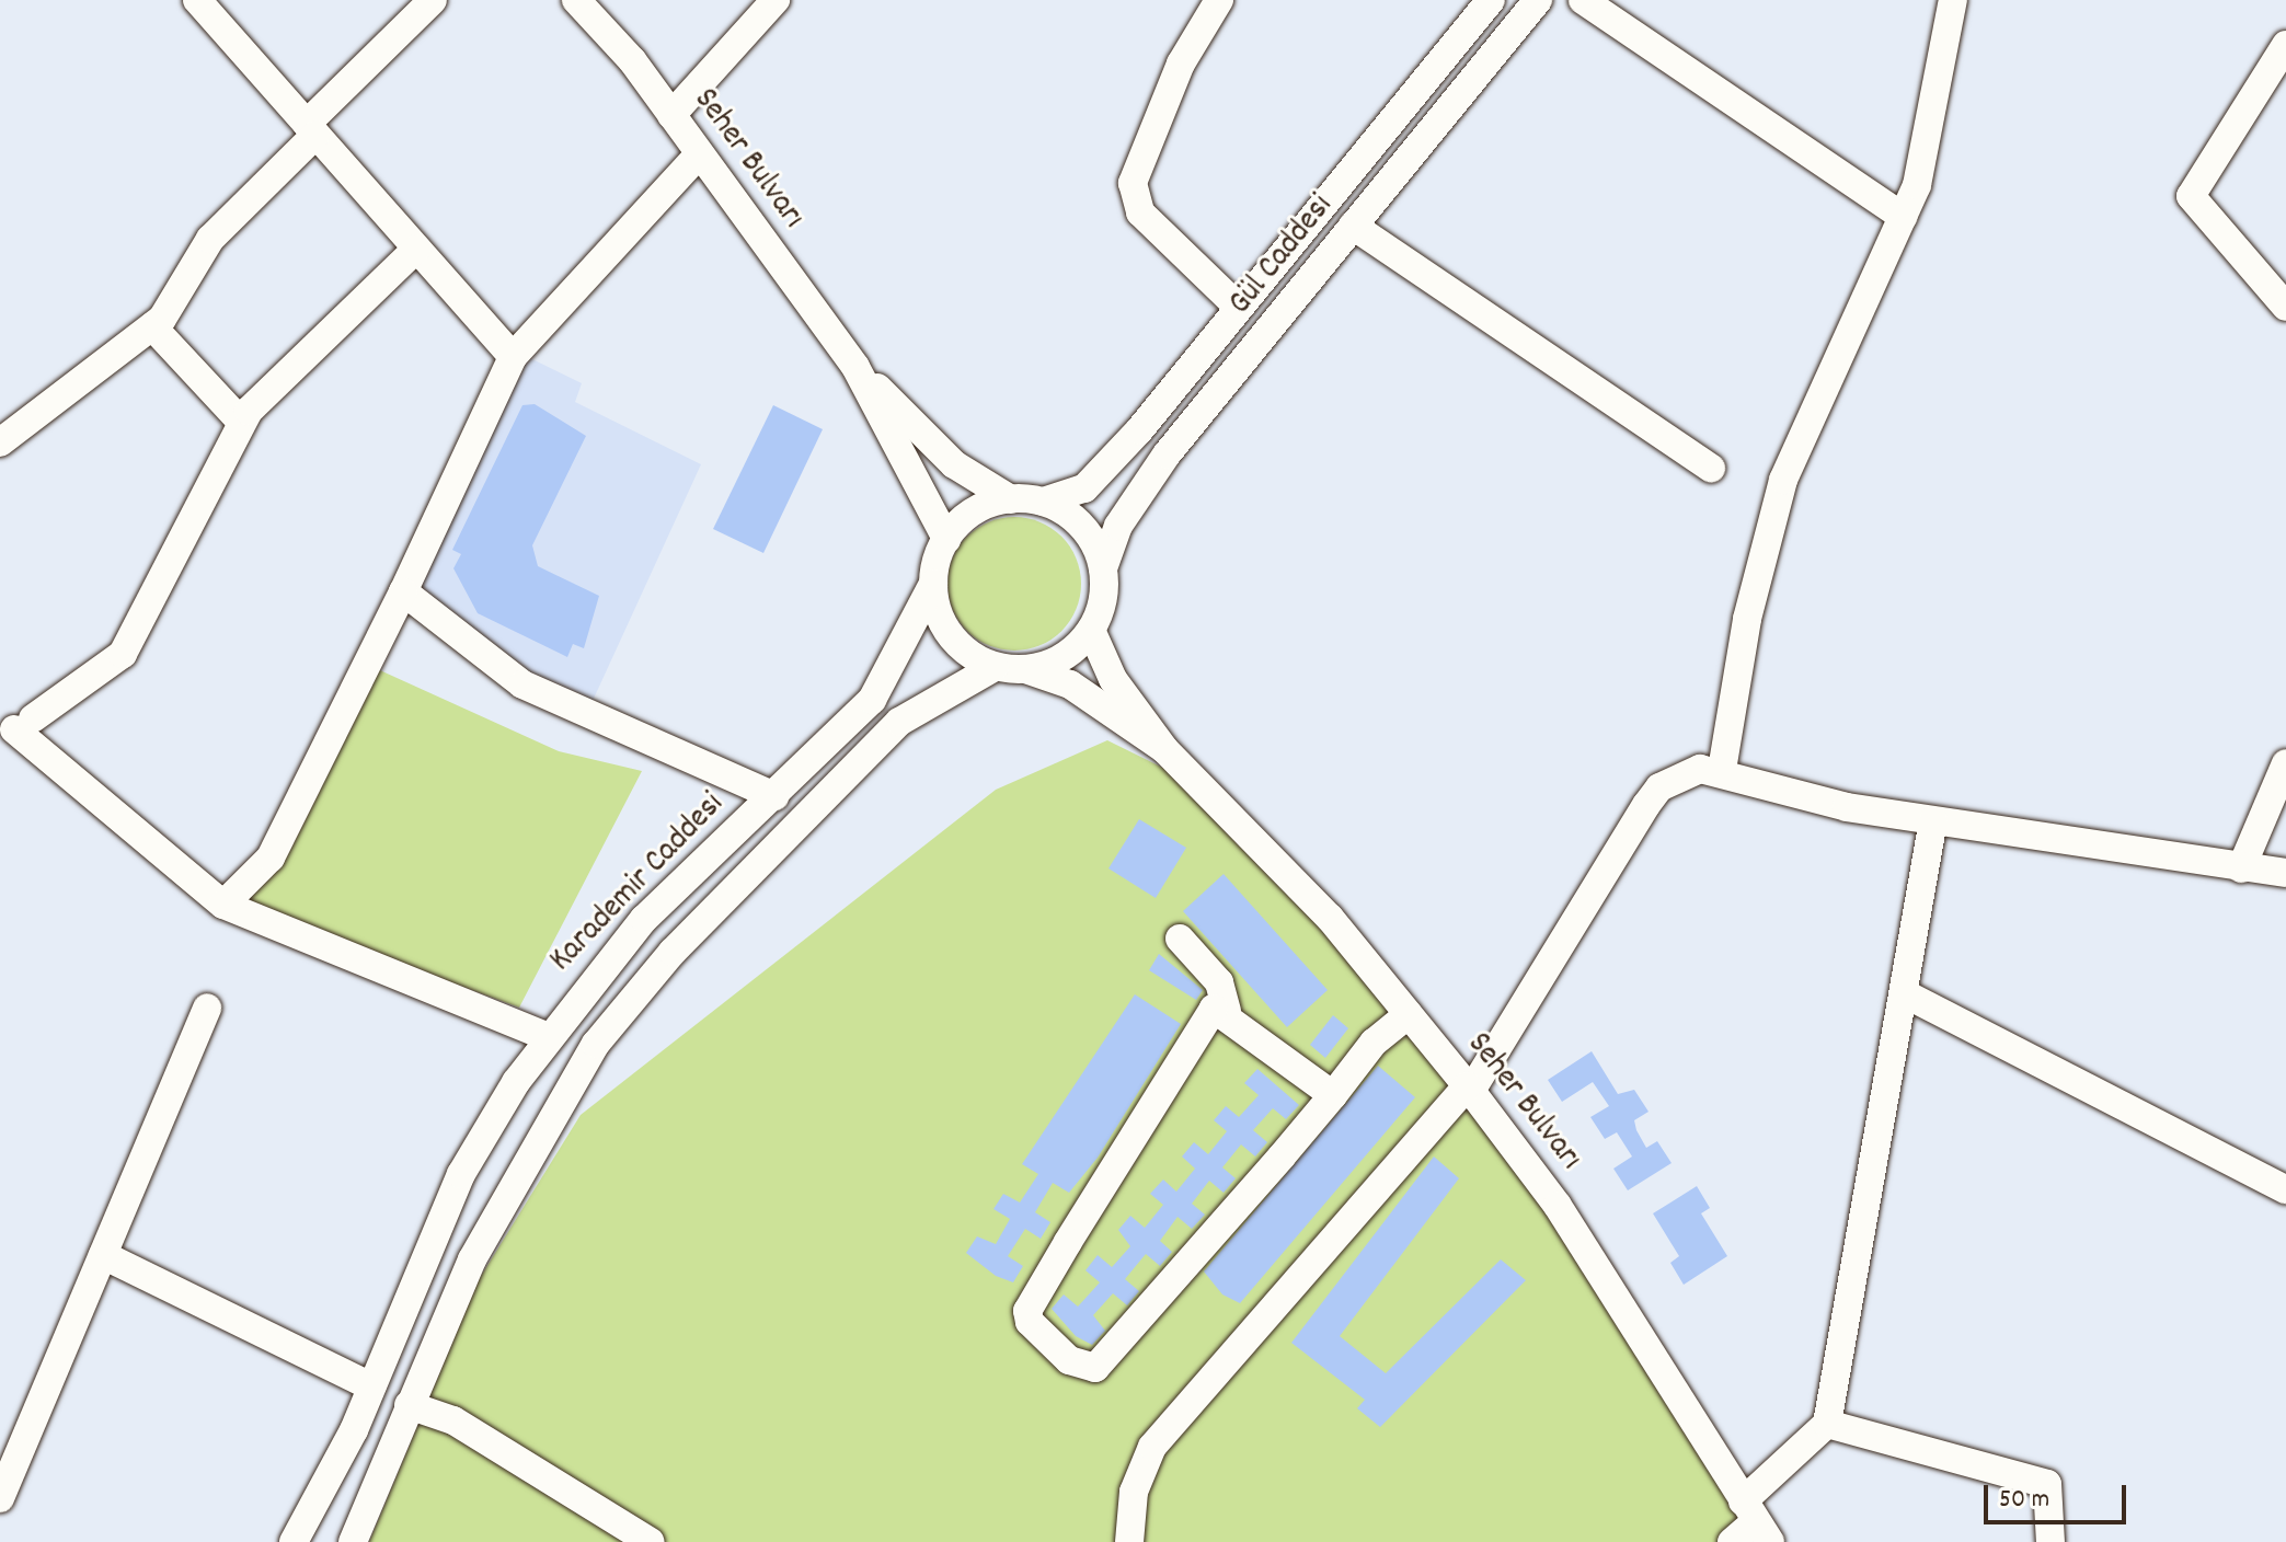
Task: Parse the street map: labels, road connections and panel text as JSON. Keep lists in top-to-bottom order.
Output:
{
  "streets": {
    "street": ["Seher Bulvarı", "Gül Caddesi", "Karademir Caddesi"]
  },
  "crossings": [
    ["Seher Bulvarı", "Gül Caddesi"],
    ["Seher Bulvarı", "Karademir Caddesi"],
    ["Gül Caddesi", "Karademir Caddesi"]
  ],
  "scale_bar": "50 m"
}
